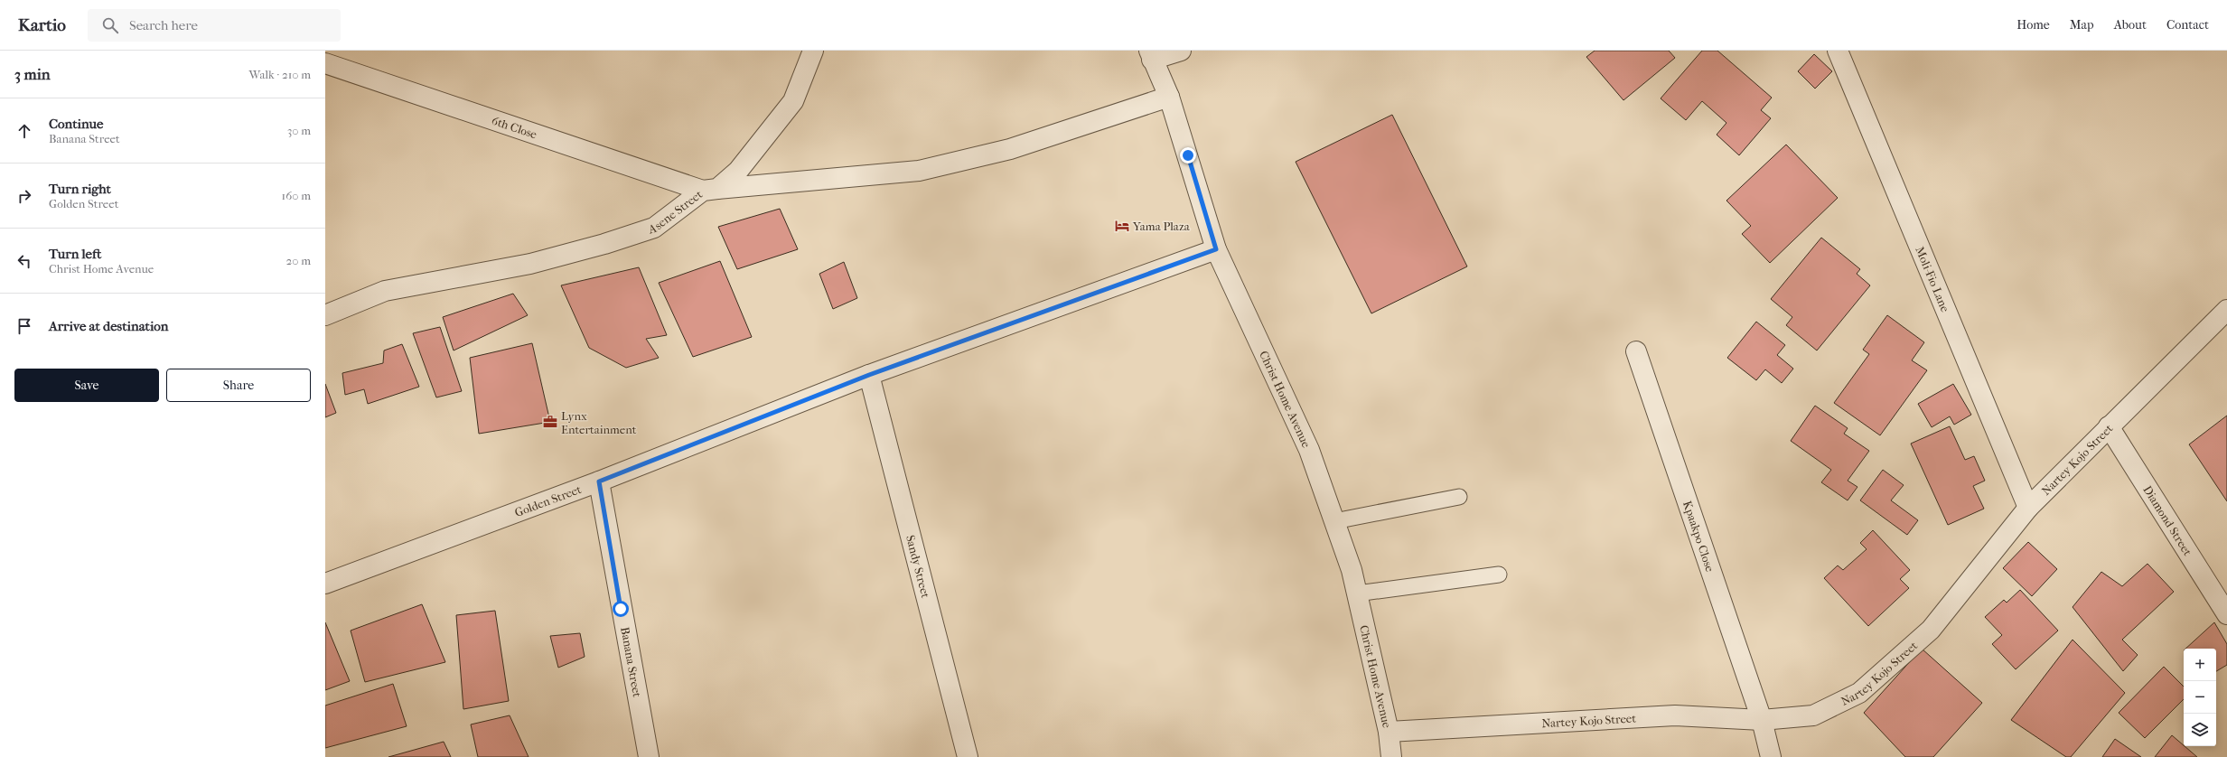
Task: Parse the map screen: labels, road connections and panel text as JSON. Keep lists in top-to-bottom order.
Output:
{
  "streets": {
    "street": [
      "6th Close",
      "Asene Street",
      "Moli-Fio Lane",
      "Christ Home Avenue",
      "Nartey Kojo Street",
      "Golden Street",
      "Diamond Street",
      "Kpaakpo Close",
      "Sandy Street",
      "Banana Street"
    ]
  },
  "crossings": [
    ["6th Close", "Asene Street"],
    ["Moli-Fio Lane", "Nartey Kojo Street"],
    ["Christ Home Avenue", "Nartey Kojo Street"],
    ["Christ Home Avenue", "Golden Street"],
    ["Nartey Kojo Street", "Diamond Street"],
    ["Nartey Kojo Street", "Kpaakpo Close"],
    ["Golden Street", "Sandy Street"],
    ["Golden Street", "Banana Street"]
  ],
  "places": {
    "hotel": ["Yama Plaza"],
    "office": ["Lynx Entertainment"]
  },
  "page": {
    "header": "Kartio",
    "search": "Search here",
    "nav": [
      "Home",
      "Map",
      "About",
      "Contact"
    ],
    "heading": ["3 min", "Walk · 210 m"],
    "list": [
      ["Continue", "Banana Street", "30 m"],
      ["Turn right", "Golden Street", "160 m"],
      ["Turn left", "Christ Home Avenue", "20 m"],
      "Arrive at destination"
    ],
    "buttons": ["Save", "Share"],
    "map_buttons": ["+", "−"]
  }
}
